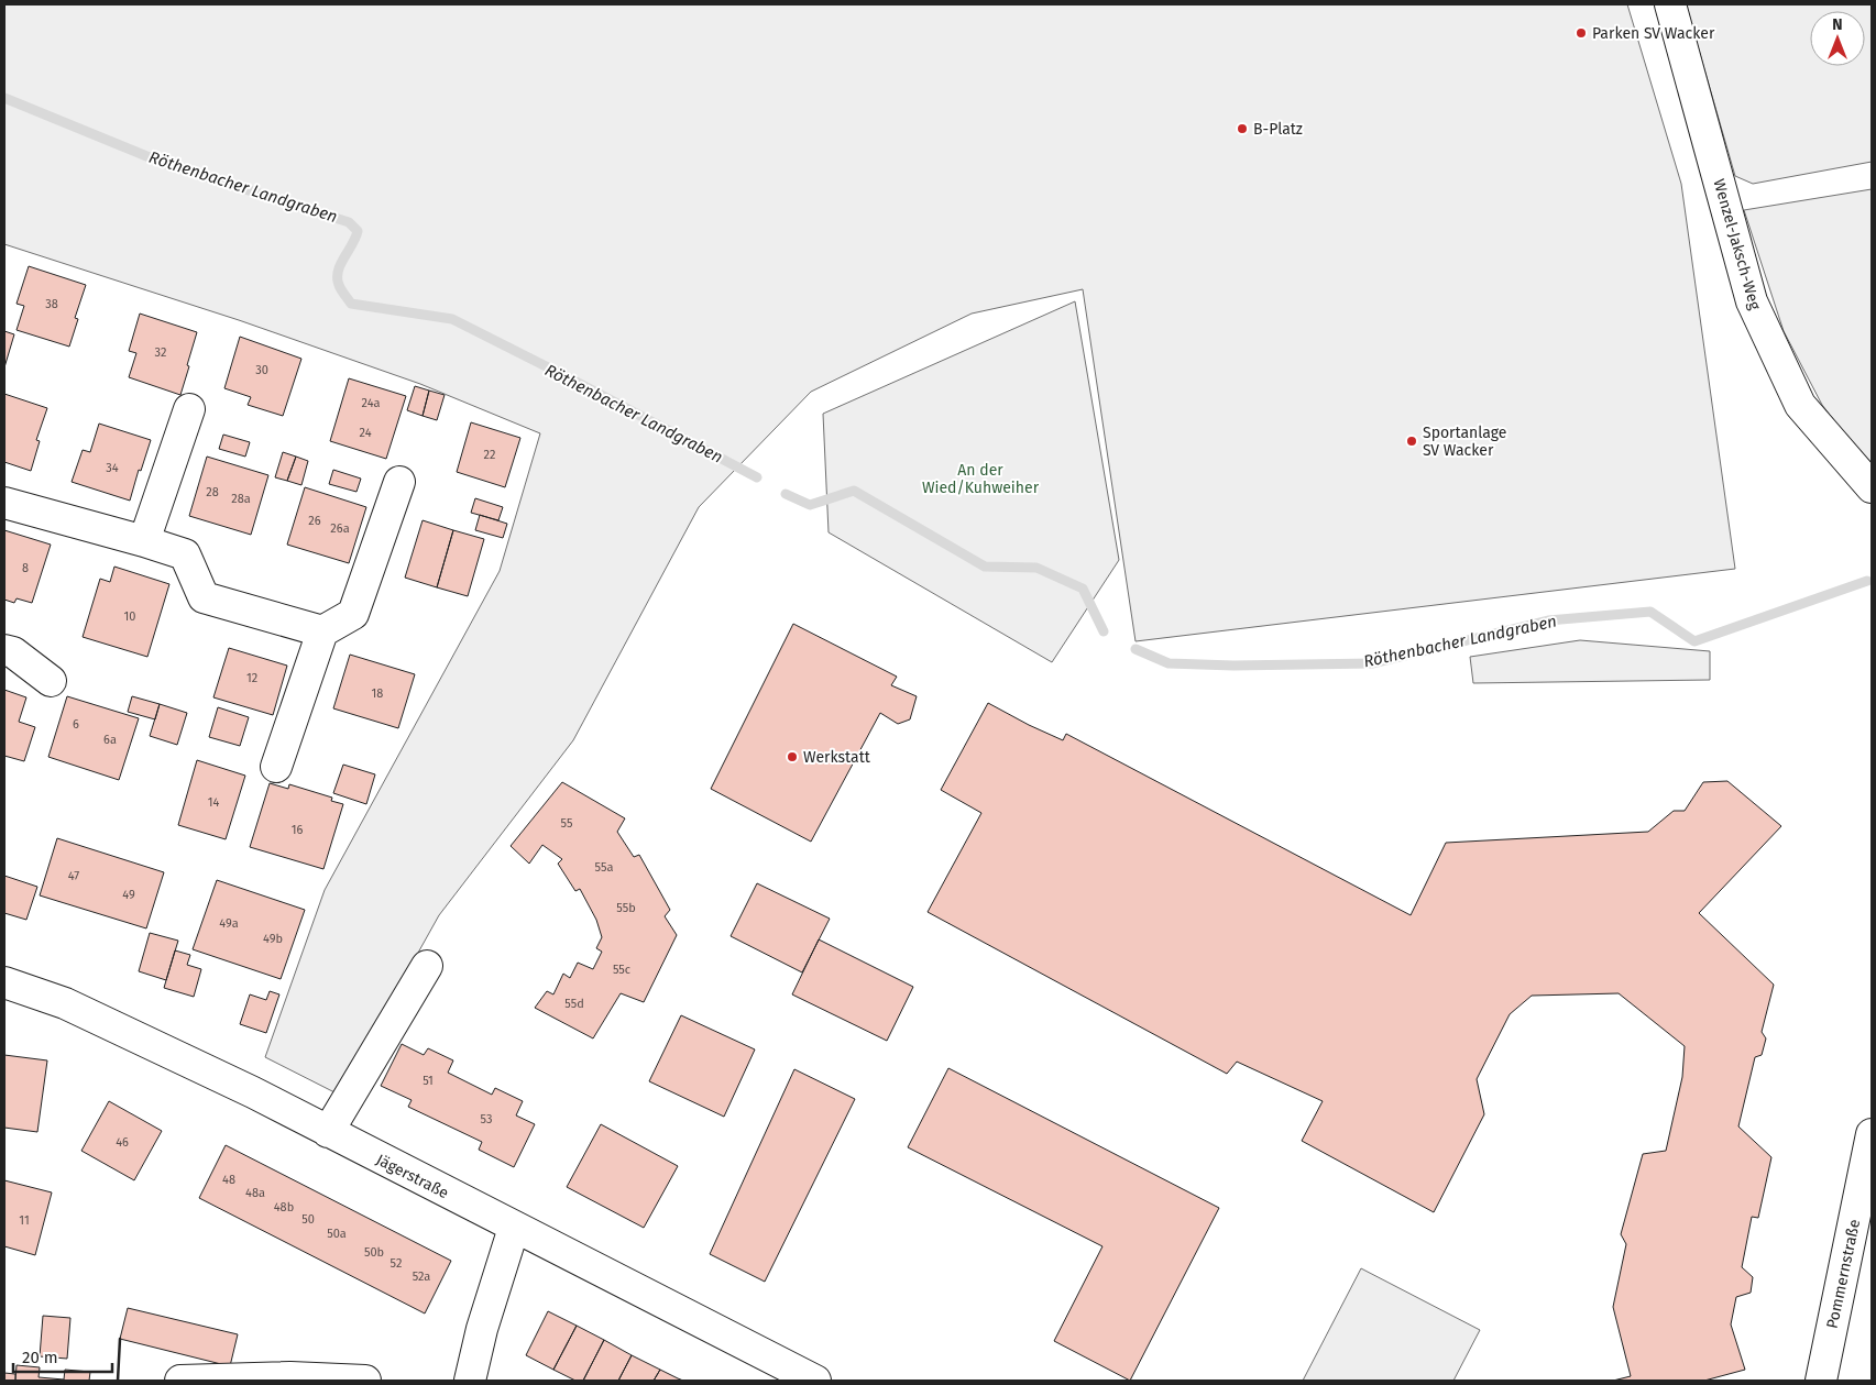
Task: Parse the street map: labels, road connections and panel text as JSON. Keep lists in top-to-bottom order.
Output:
{
  "streets": {
    "street": ["Wenzel-Jaksch-Weg", "Jägerstraße", "Pommernstraße"]
  },
  "water": ["Röthenbacher Landgraben"],
  "parks": ["An der Wied/Kuhweiher"],
  "places": [
    "Parken SV Wacker",
    "B-Platz",
    "Sportanlage SV Wacker",
    "Werkstatt"
  ],
  "house_numbers": [
    "38",
    "32",
    "30",
    "24a",
    "24",
    "22",
    "34",
    "28",
    "28a",
    "26",
    "26a",
    "8",
    "10",
    "12",
    "18",
    "6",
    "6a",
    "14",
    "55",
    "16",
    "55a",
    "47",
    "49",
    "55b",
    "49a",
    "49b",
    "55c",
    "55d",
    "51",
    "53",
    "46",
    "48",
    "48a",
    "48b",
    "50",
    "11",
    "50a",
    "50b",
    "52",
    "52a"
  ],
  "scale_bar": "20 m",
  "north": "top"
}
